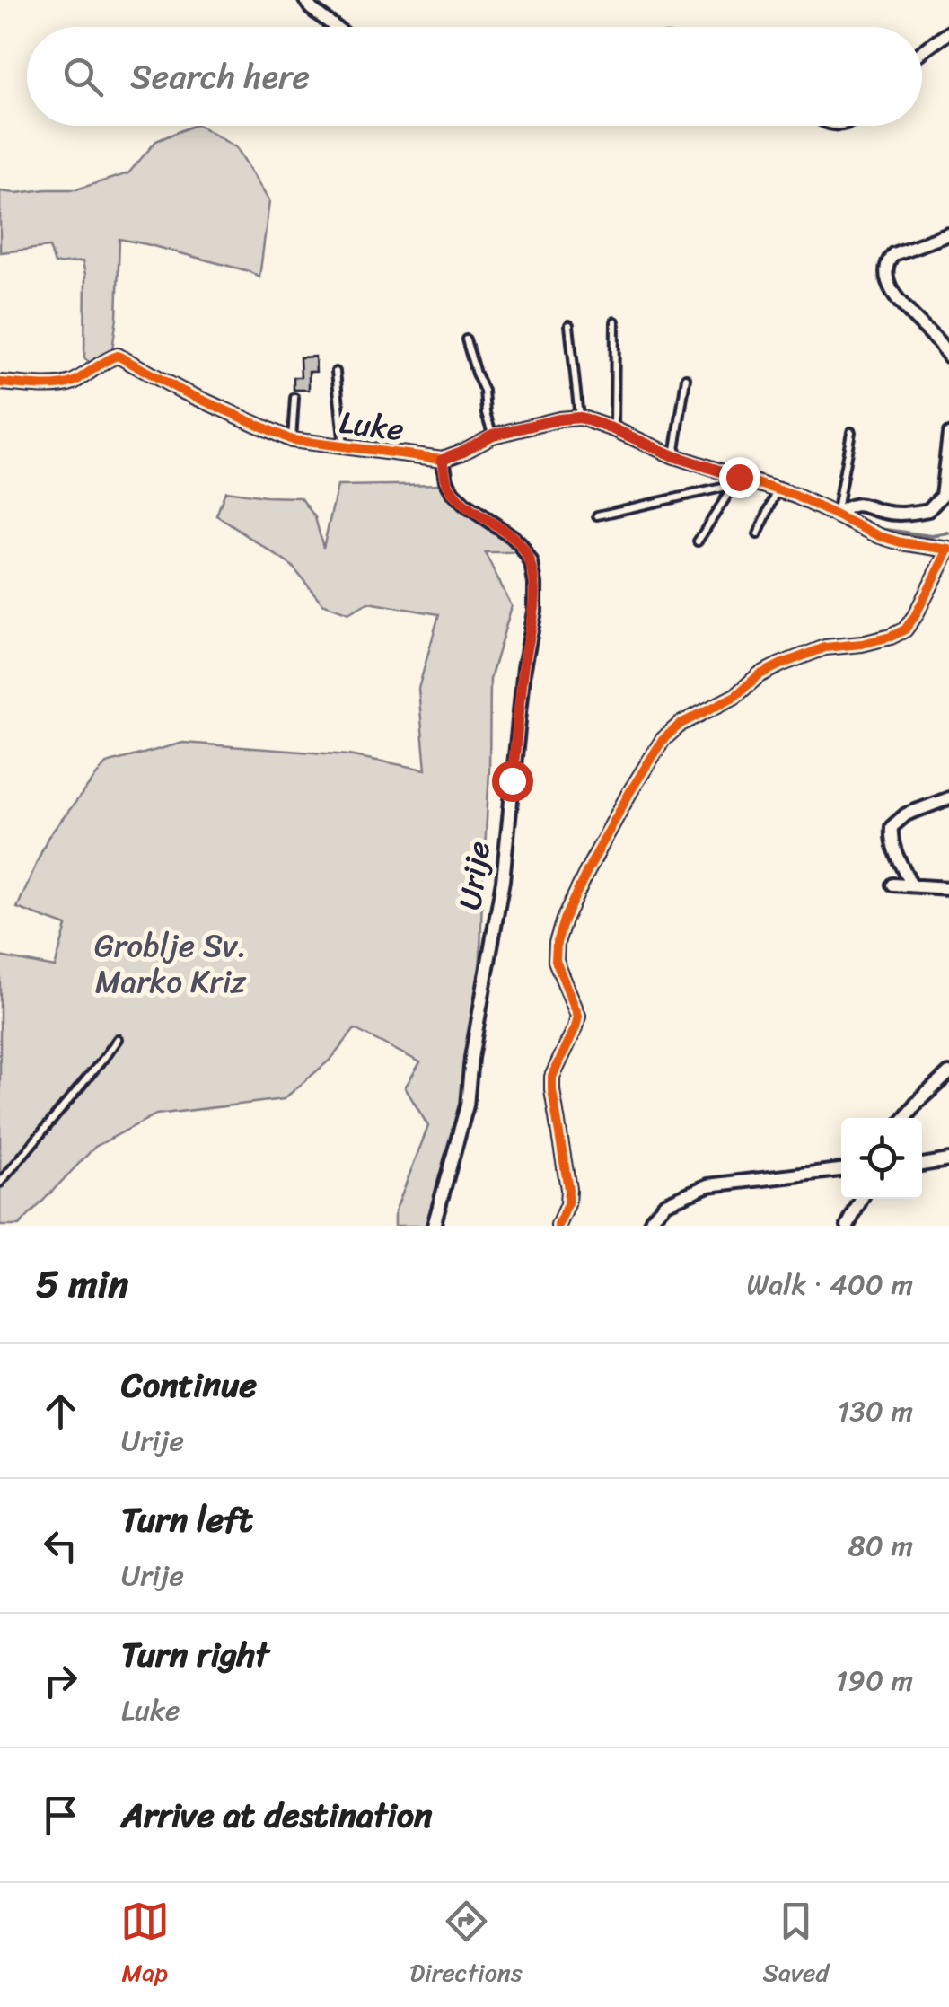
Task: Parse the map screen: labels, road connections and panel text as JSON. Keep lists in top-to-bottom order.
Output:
{
  "streets": {
    "street": ["Luke", "Urije"]
  },
  "crossings": [
    ["Luke", "Urije"]
  ],
  "parks": ["Groblje Sv. Marko Kriz"],
  "page": {
    "search": "Search here",
    "heading": ["5 min", "Walk · 400 m"],
    "list": [
      ["Continue", "Urije", "130 m"],
      ["Turn left", "Urije", "80 m"],
      ["Turn right", "Luke", "190 m"],
      "Arrive at destination"
    ],
    "nav": ["Map", "Directions", "Saved"]
  }
}
